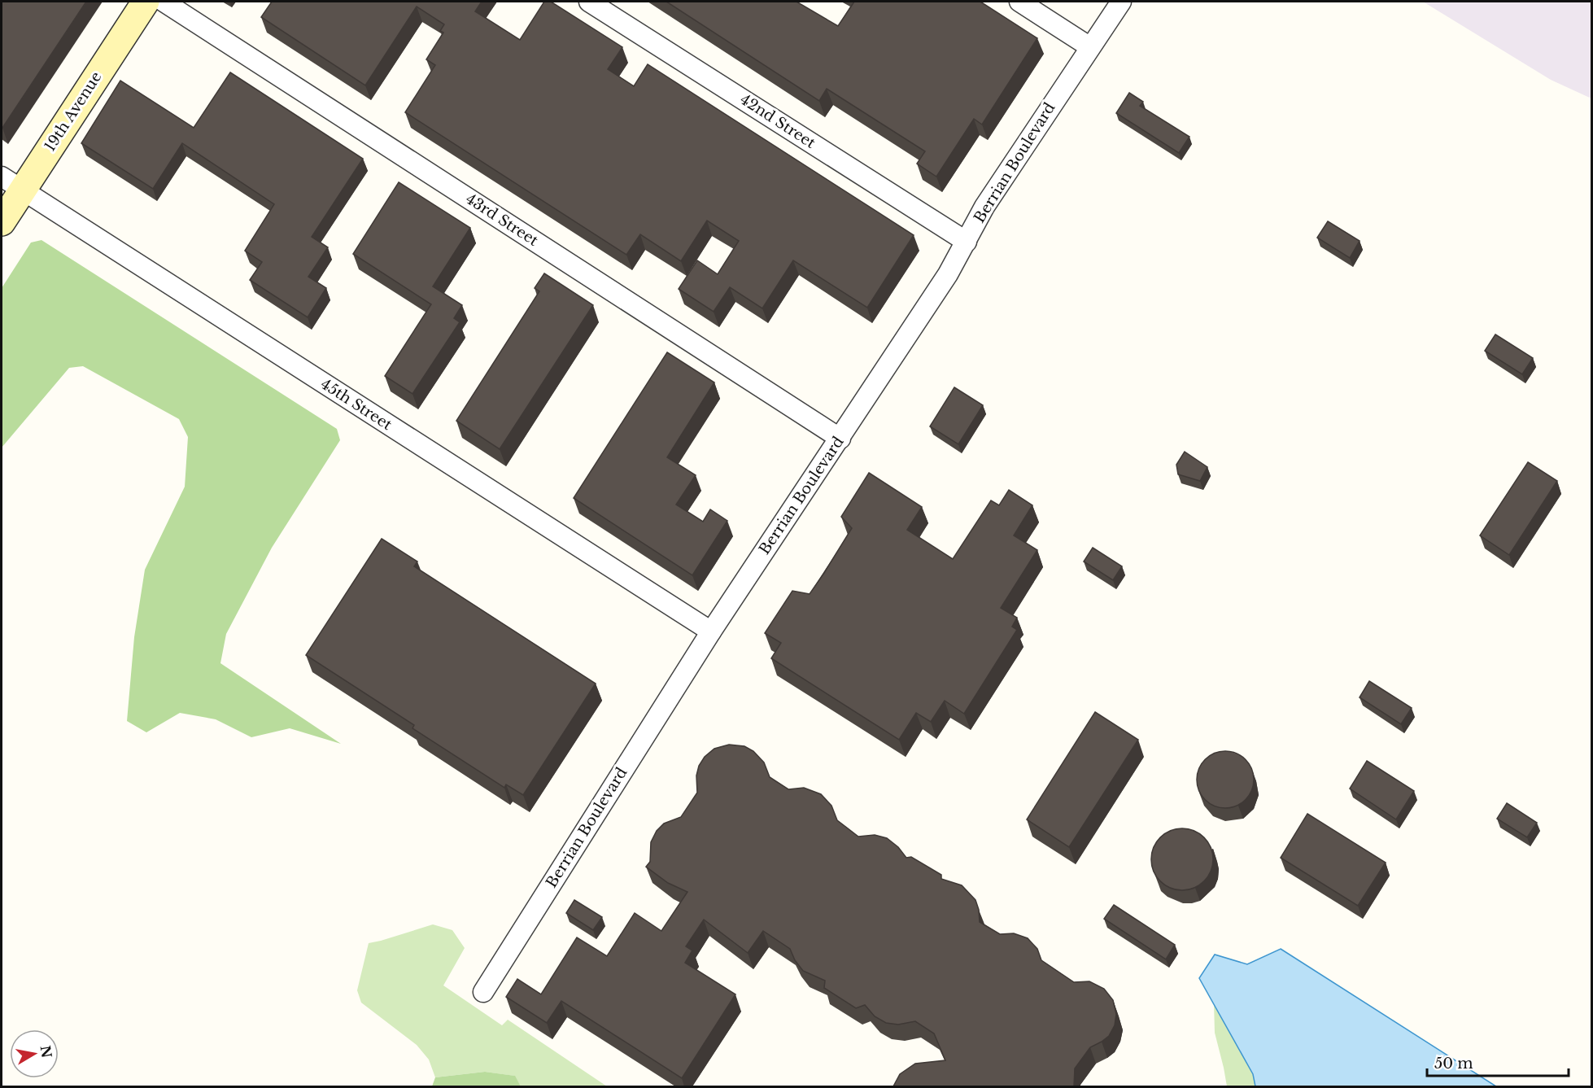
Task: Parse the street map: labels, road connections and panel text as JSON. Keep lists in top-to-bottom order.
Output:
{
  "streets": {
    "street": [
      "19th Avenue",
      "42nd Street",
      "Berrian Boulevard",
      "43rd Street",
      "45th Street"
    ]
  },
  "crossings": [
    ["19th Avenue", "45th Street"],
    ["42nd Street", "Berrian Boulevard"],
    ["Berrian Boulevard", "43rd Street"],
    ["Berrian Boulevard", "45th Street"]
  ],
  "scale_bar": "50 m",
  "north": "right"
}
